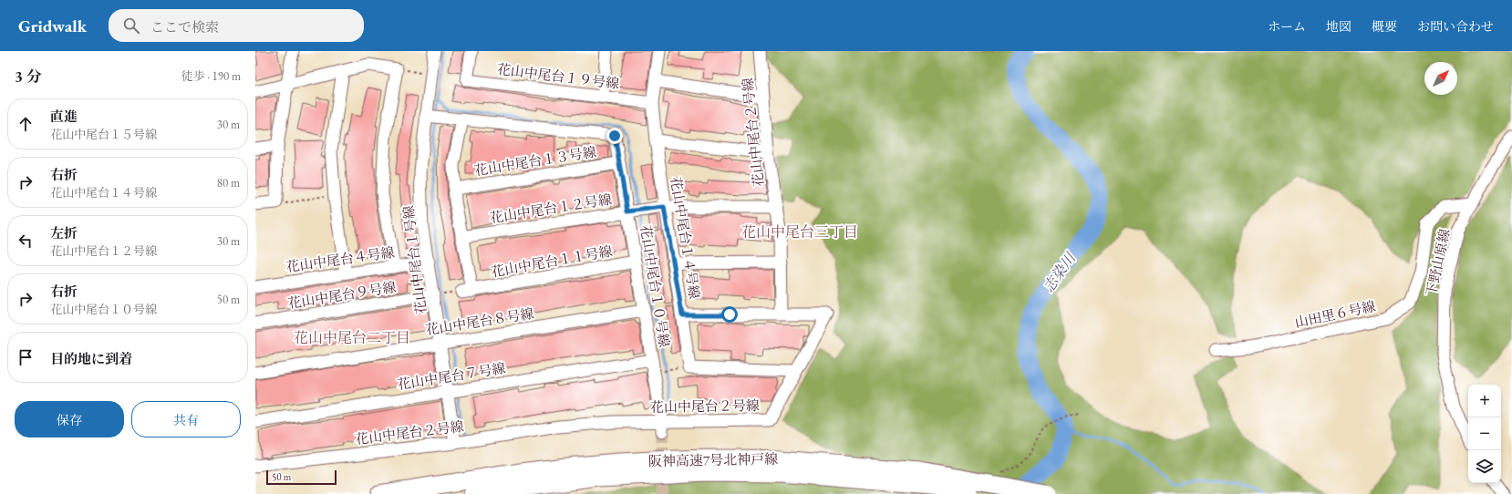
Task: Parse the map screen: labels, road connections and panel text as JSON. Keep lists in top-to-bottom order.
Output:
{
  "streets": {
    "highway": ["阪神高速7号北神戸線"],
    "street": [
      "花山中尾台１９号線",
      "花山中尾台２号線",
      "花山中尾台１３号線",
      "花山中尾台１２号線",
      "花山中尾台１４号線",
      "花山中尾台４号線",
      "花山中尾台１号線",
      "花山中尾台１１号線",
      "下野山原線",
      "花山中尾台１０号線",
      "花山中尾台９号線",
      "山田里６号線",
      "花山中尾台８号線",
      "花山中尾台７号線"
    ]
  },
  "crossings": [
    ["花山中尾台１９号線", "花山中尾台１４号線"],
    ["花山中尾台２号線", "花山中尾台１２号線"],
    ["花山中尾台２号線", "花山中尾台１４号線"],
    ["花山中尾台２号線", "花山中尾台１号線"],
    ["花山中尾台２号線", "花山中尾台１０号線"],
    ["花山中尾台１３号線", "花山中尾台１１号線"],
    ["花山中尾台１３号線", "花山中尾台１０号線"],
    ["花山中尾台１２号線", "花山中尾台１４号線"],
    ["花山中尾台１２号線", "花山中尾台１１号線"],
    ["花山中尾台１２号線", "花山中尾台１０号線"],
    ["花山中尾台４号線", "花山中尾台１号線"],
    ["花山中尾台１号線", "花山中尾台１０号線"],
    ["花山中尾台１号線", "花山中尾台９号線"],
    ["花山中尾台１号線", "花山中尾台８号線"],
    ["花山中尾台１号線", "花山中尾台７号線"],
    ["花山中尾台１１号線", "花山中尾台１０号線"],
    ["下野山原線", "山田里６号線"],
    ["花山中尾台１０号線", "花山中尾台８号線"],
    ["花山中尾台１０号線", "花山中尾台７号線"]
  ],
  "districts": ["花山中尾台三丁目", "花山中尾台二丁目"],
  "water": ["志染川"],
  "scale_bar": "50 m",
  "north": "top right",
  "page": {
    "header": "Gridwalk",
    "search": "ここで検索",
    "nav": [
      "ホーム",
      "地図",
      "概要",
      "お問い合わせ"
    ],
    "heading": ["3 分", "徒歩 · 190 m"],
    "list": [
      ["直進", "花山中尾台１５号線", "30 m"],
      ["右折", "花山中尾台１４号線", "80 m"],
      ["左折", "花山中尾台１２号線", "30 m"],
      ["右折", "花山中尾台１０号線", "50 m"],
      "目的地に到着"
    ],
    "map_buttons": ["+", "−"],
    "buttons": ["保存", "共有"],
    "scale": "50 m"
  }
}
